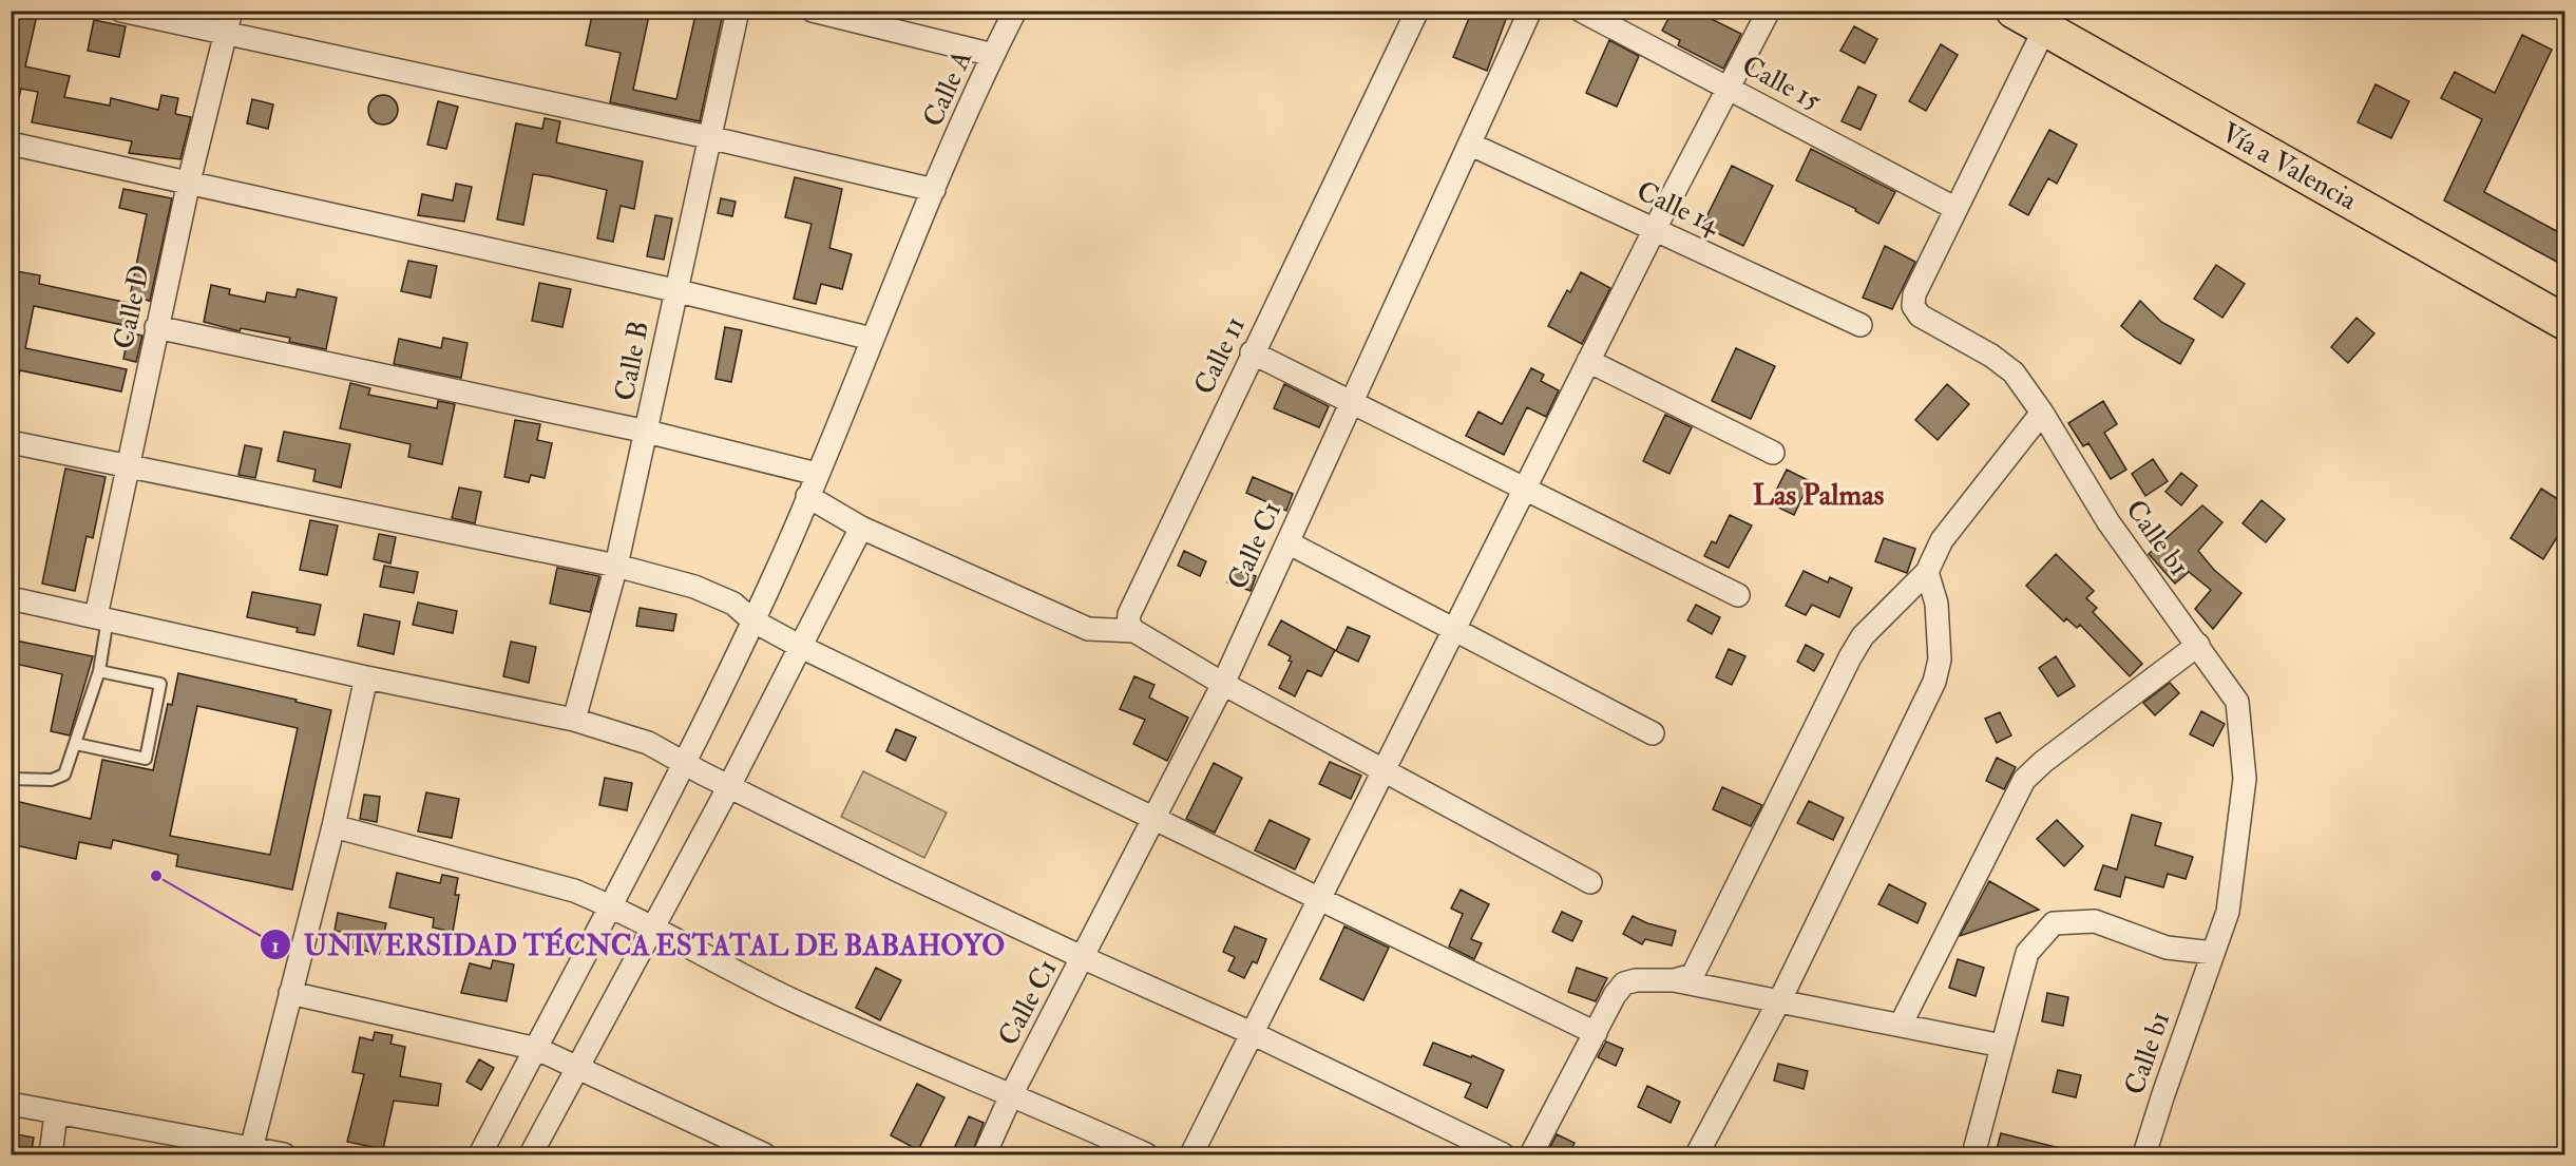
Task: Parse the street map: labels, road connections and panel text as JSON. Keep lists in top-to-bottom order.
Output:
{
  "streets": {
    "highway": ["Vía a Valencia"],
    "street": [
      "Calle 15",
      "Calle A",
      "Calle 14",
      "Calle D",
      "Calle 11",
      "Calle B",
      "Calle b1",
      "Calle C1"
    ]
  },
  "crossings": [
    ["Calle 15", "Calle b1"],
    ["Vía a Valencia", "Calle b1"],
    ["Calle 14", "Calle C1"]
  ],
  "districts": ["Las Palmas"],
  "places": ["UNIVERSIDAD TÉCNCA ESTATAL DE BABAHOYO"]
}
